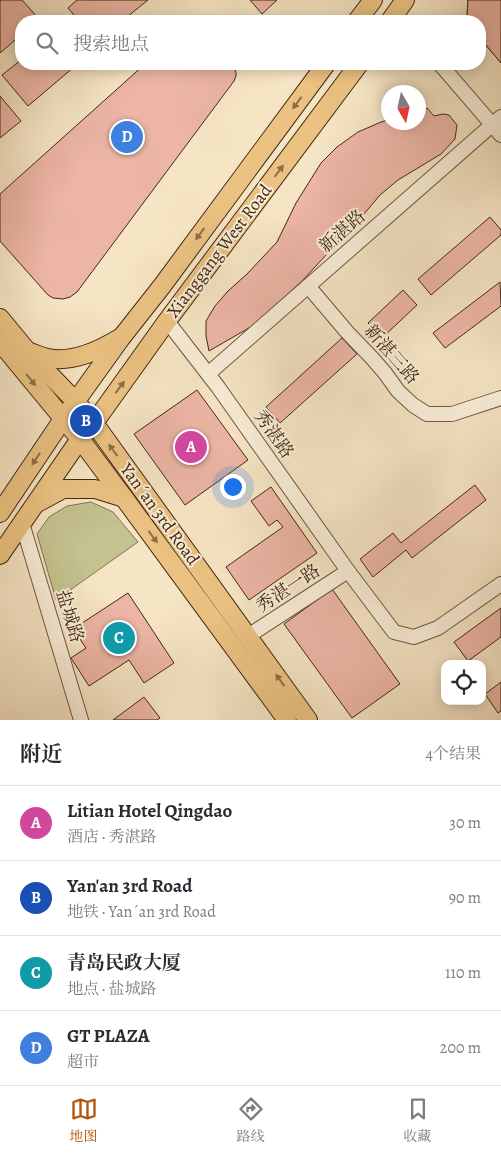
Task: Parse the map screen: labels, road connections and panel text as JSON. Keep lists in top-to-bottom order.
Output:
{
  "streets": {
    "main road": ["Xianggang West Road", "Yan´an 3rd Road"],
    "street": [
      "新湛路",
      "新湛三路",
      "秀湛路",
      "秀湛一路",
      "盐城路"
    ]
  },
  "crossings": [
    ["新湛路", "新湛三路"],
    ["新湛路", "秀湛路"],
    ["Xianggang West Road", "秀湛路"],
    ["Xianggang West Road", "Yan´an 3rd Road"],
    ["Xianggang West Road", "盐城路"],
    ["秀湛路", "秀湛一路"],
    ["Yan´an 3rd Road", "秀湛一路"]
  ],
  "north": "bottom",
  "page": {
    "search": "搜索地点",
    "pins": [
      "D",
      "B",
      "A",
      "C"
    ],
    "heading": ["附近", "4个结果"],
    "list": [
      {
        "mark": "A",
        "name": "Litian Hotel Qingdao",
        "note": "酒店 · 秀湛路",
        "value": "30 m"
      },
      {
        "mark": "B",
        "name": "Yan'an 3rd Road",
        "note": "地铁 · Yan´an 3rd Road",
        "value": "90 m"
      },
      {
        "mark": "C",
        "name": "青岛民政大厦",
        "note": "地点 · 盐城路",
        "value": "110 m"
      },
      {
        "mark": "D",
        "name": "GT PLAZA",
        "note": "超市",
        "value": "200 m"
      }
    ],
    "nav": ["地图", "路线", "收藏"]
  }
}
